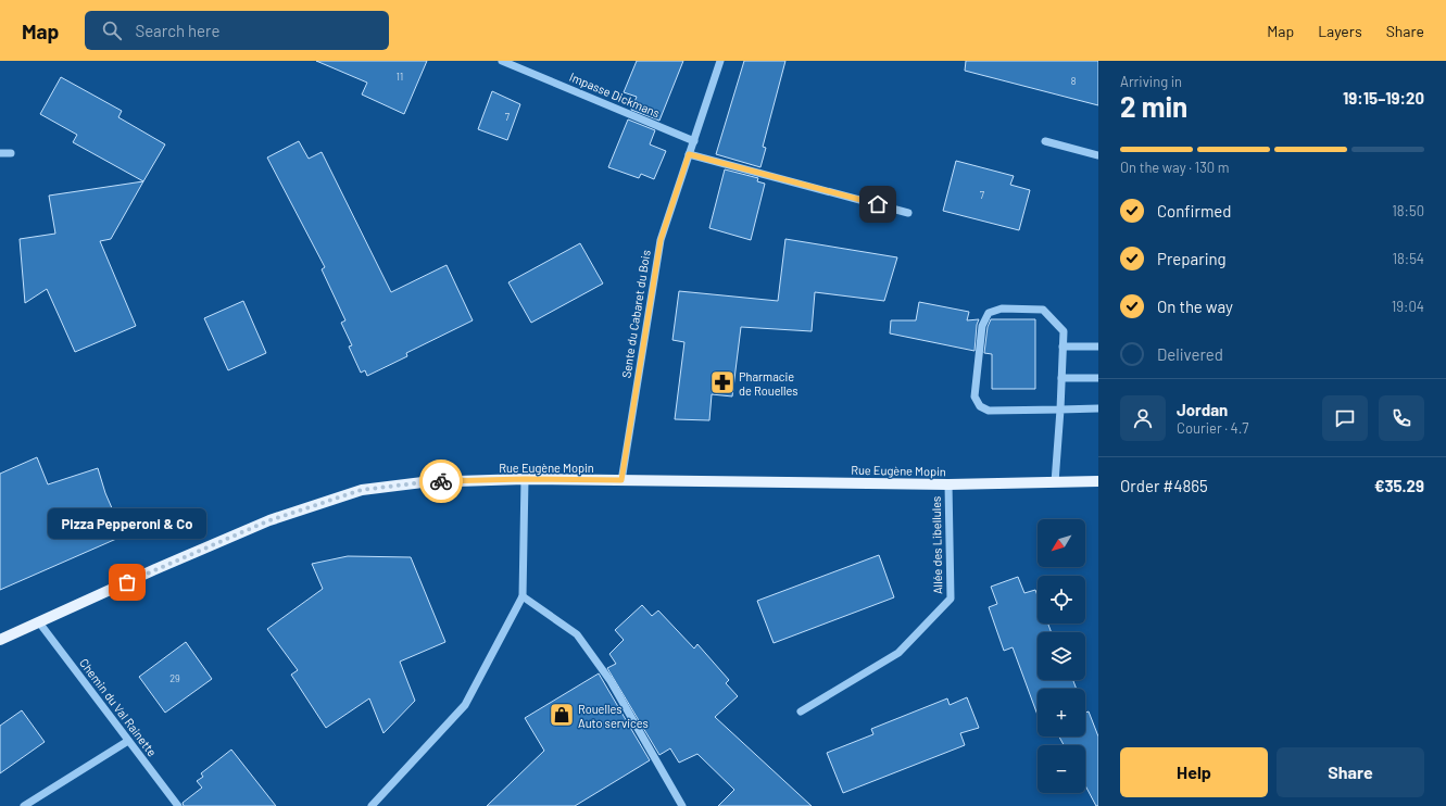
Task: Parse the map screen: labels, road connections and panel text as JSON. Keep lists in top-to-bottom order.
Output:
{
  "streets": {
    "main road": ["Rue Eugène Mopin"],
    "street": [
      "Impasse Dickmans",
      "Sente du Cabaret du Bois",
      "Allée des Libellules",
      "Chemin du Val Rainette"
    ]
  },
  "crossings": [
    ["Impasse Dickmans", "Sente du Cabaret du Bois"],
    ["Sente du Cabaret du Bois", "Rue Eugène Mopin"],
    ["Rue Eugène Mopin", "Allée des Libellules"],
    ["Rue Eugène Mopin", "Chemin du Val Rainette"]
  ],
  "places": {
    "pharmacy": ["Pharmacie de Rouelles"],
    "other": ["Pizza Pepperoni & Co"],
    "shop": ["Rouelles Auto services"]
  },
  "house_numbers": [
    "11",
    "8",
    "7",
    "7",
    "29"
  ],
  "north": "bottom left",
  "page": {
    "header": "Map",
    "search": "Search here",
    "nav": ["Map", "Layers", "Share"],
    "heading": ["2 min", "Arriving in", "19:15–19:20"],
    "panel": [
      "Jordan",
      "Courier · 4.7",
      "Order #4865",
      "€35.29"
    ],
    "bar": "On the way · 130 m",
    "list": [
      ["Confirmed", "18:50"],
      ["Preparing", "18:54"],
      ["On the way", "19:04"],
      "Delivered"
    ],
    "bubble": "Pizza Pepperoni & Co",
    "map_buttons": ["+", "−"],
    "buttons": ["Help", "Share"]
  }
}
